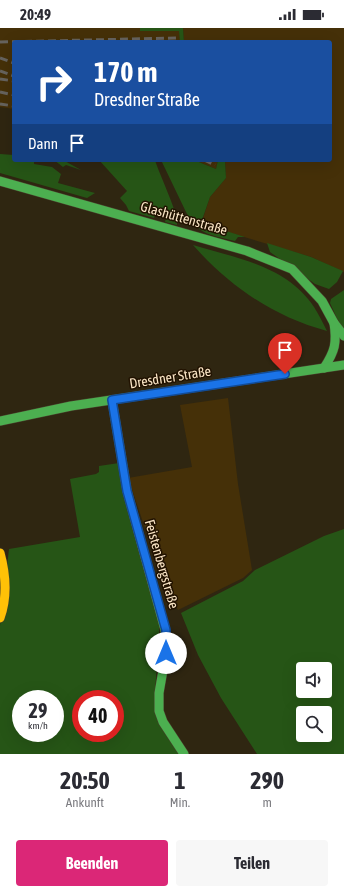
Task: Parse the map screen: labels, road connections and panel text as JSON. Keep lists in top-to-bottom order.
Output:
{
  "streets": {
    "main road": ["Glashüttenstraße", "Dresdner Straße", "Feistenbergstraße"]
  },
  "crossings": [
    ["Glashüttenstraße", "Dresdner Straße"],
    ["Dresdner Straße", "Feistenbergstraße"]
  ],
  "page": {
    "status": "20:49",
    "turn": ["170 m", "Dresdner Straße"],
    "then": "Dann",
    "speed": "29 km/h",
    "limit": "40",
    "eta": [
      "20:50",
      "Ankunft",
      "1",
      "Min.",
      "290",
      "m"
    ],
    "buttons": ["Beenden", "Teilen"]
  }
}
